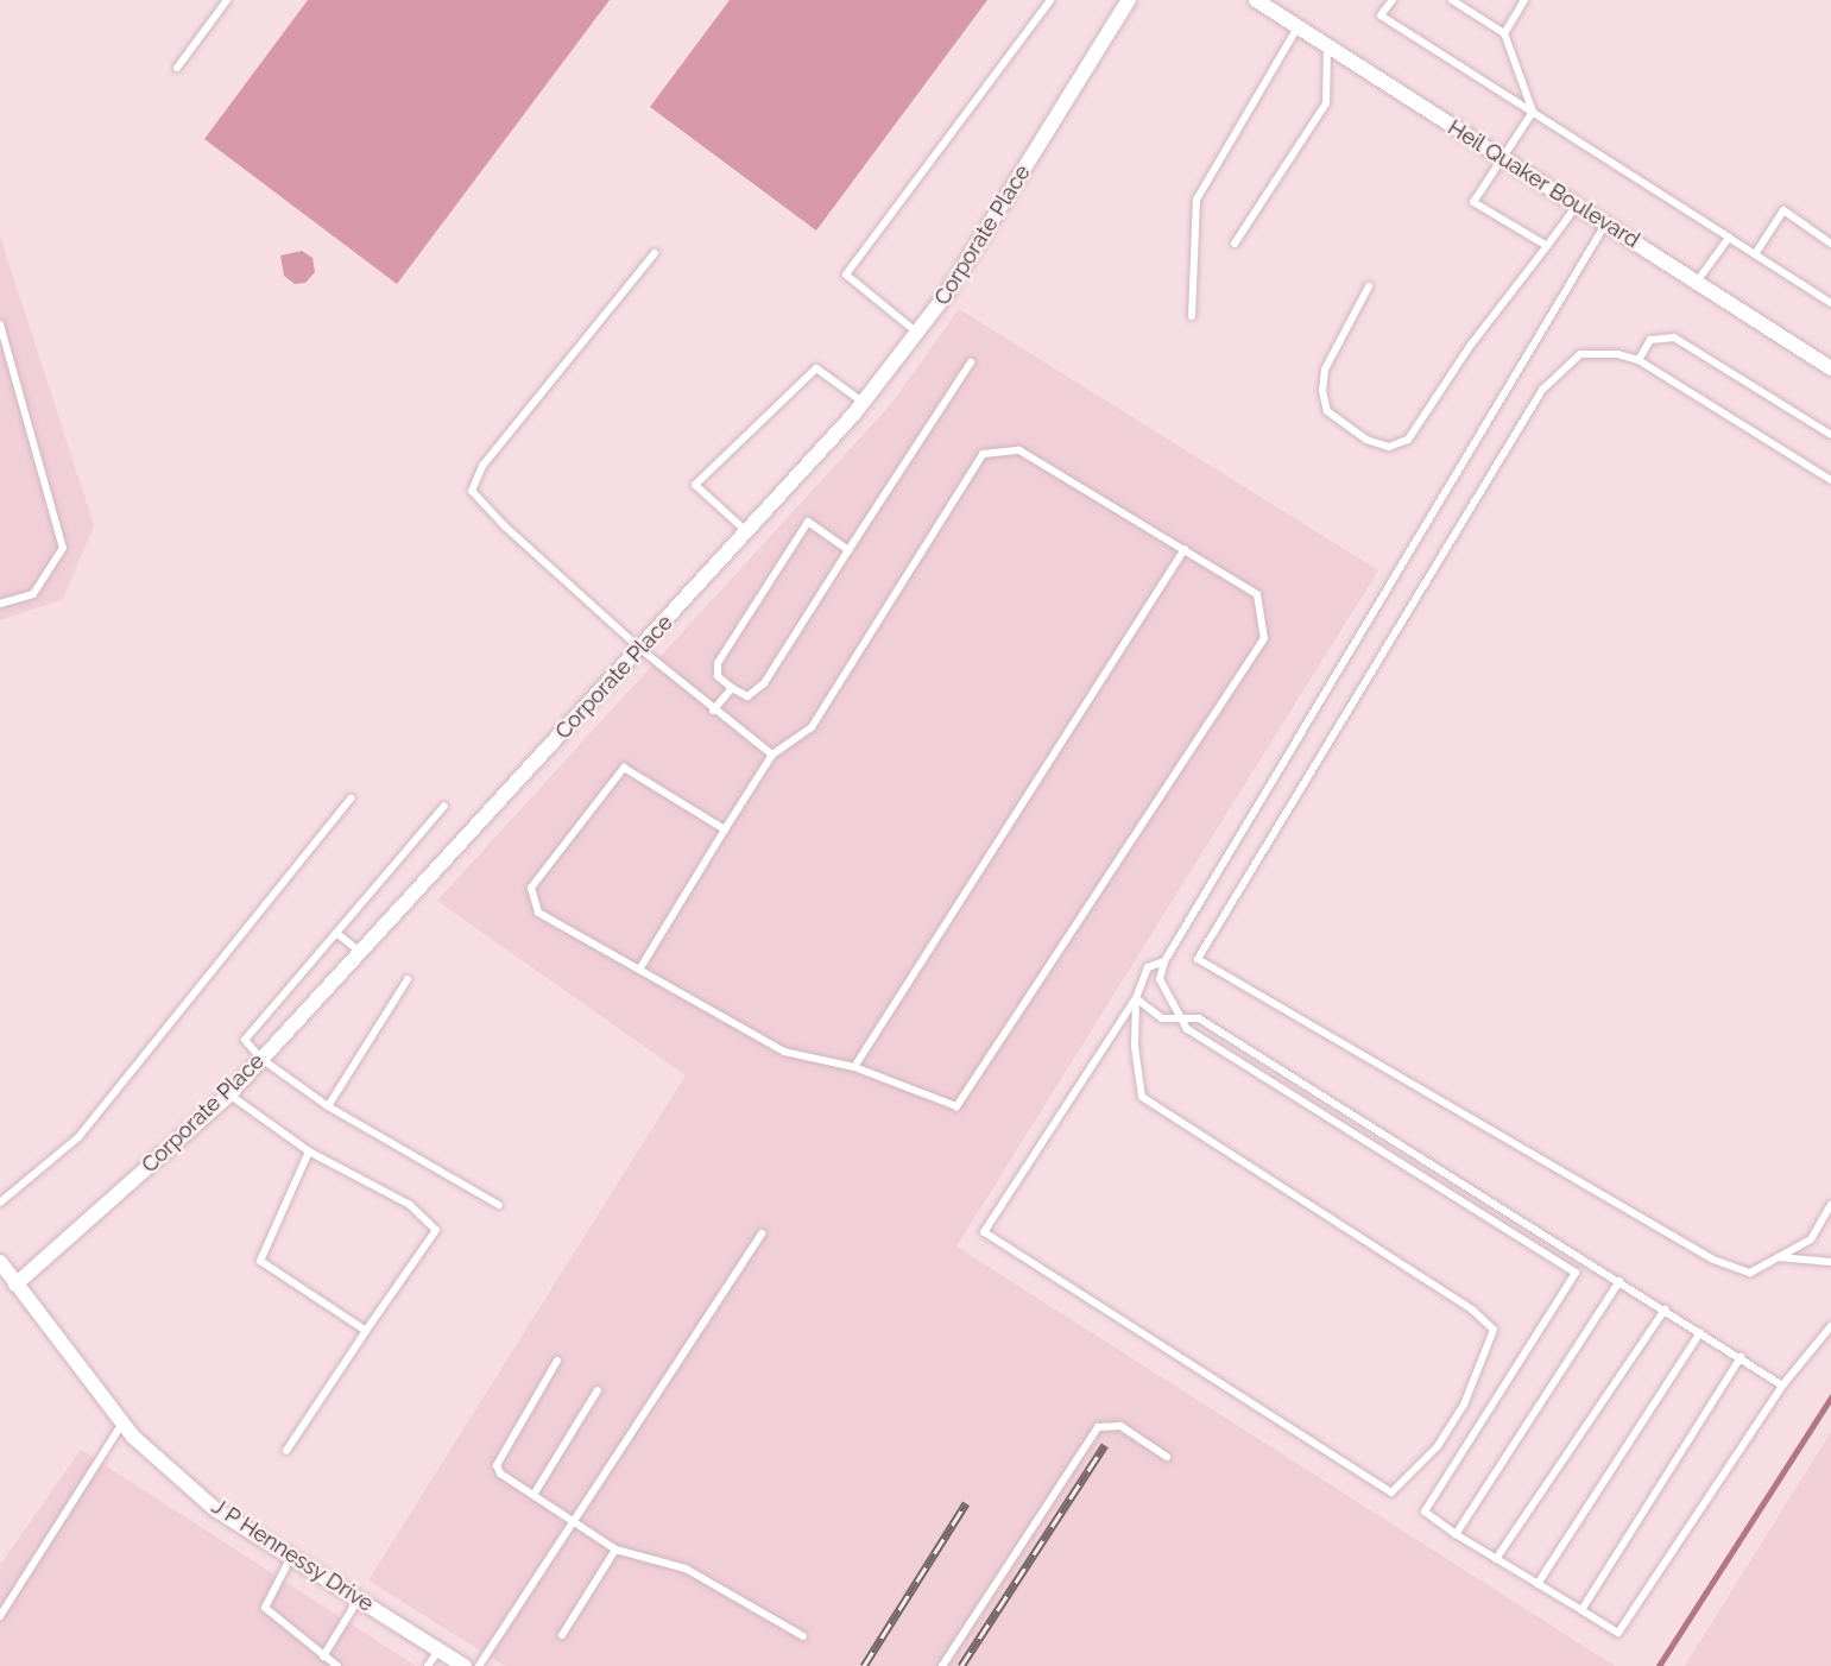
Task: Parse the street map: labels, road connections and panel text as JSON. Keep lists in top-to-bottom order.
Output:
{
  "streets": {
    "street": ["Heil Quaker Boulevard", "Corporate Place", "J P Hennessy Drive"]
  },
  "crossings": [
    ["Corporate Place", "J P Hennessy Drive"]
  ]
}
